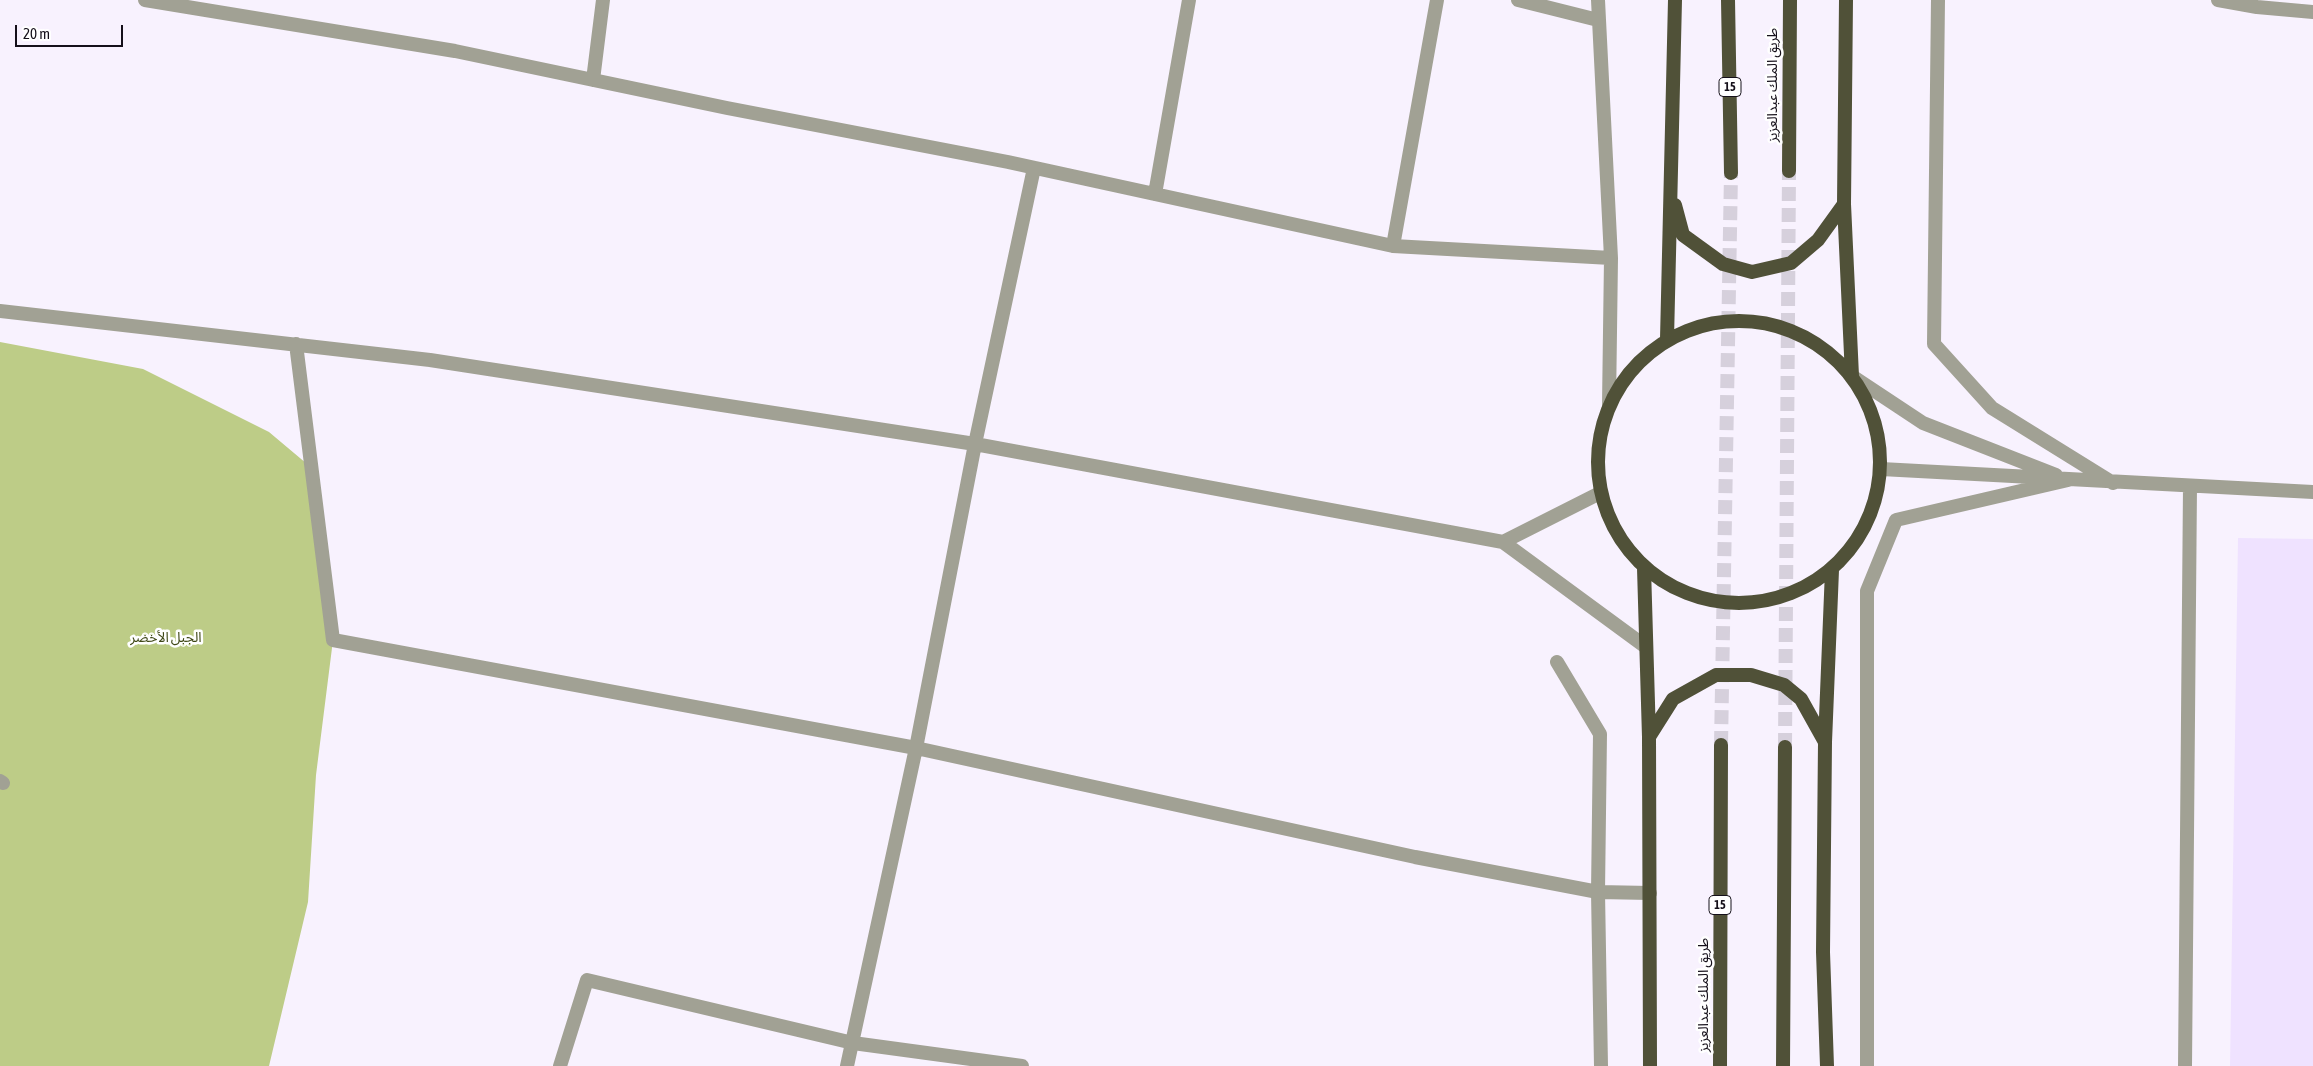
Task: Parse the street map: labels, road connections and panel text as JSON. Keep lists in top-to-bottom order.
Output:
{
  "streets": {
    "highway": ["طريق الملك عبدالعزيز", "15"]
  },
  "parks": ["الجبل الأخضر"],
  "scale_bar": "20 m"
}
